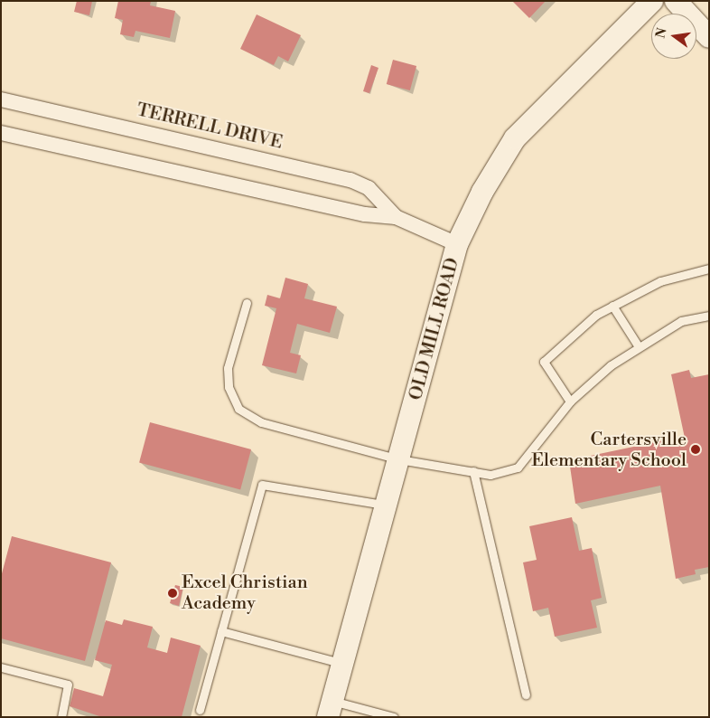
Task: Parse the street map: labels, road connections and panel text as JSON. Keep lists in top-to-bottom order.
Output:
{
  "streets": {
    "street": ["TERRELL DRIVE", "OLD MILL ROAD"]
  },
  "crossings": [
    ["TERRELL DRIVE", "OLD MILL ROAD"]
  ],
  "places": ["Cartersville Elementary School", "Excel Christian Academy"],
  "north": "left"
}
